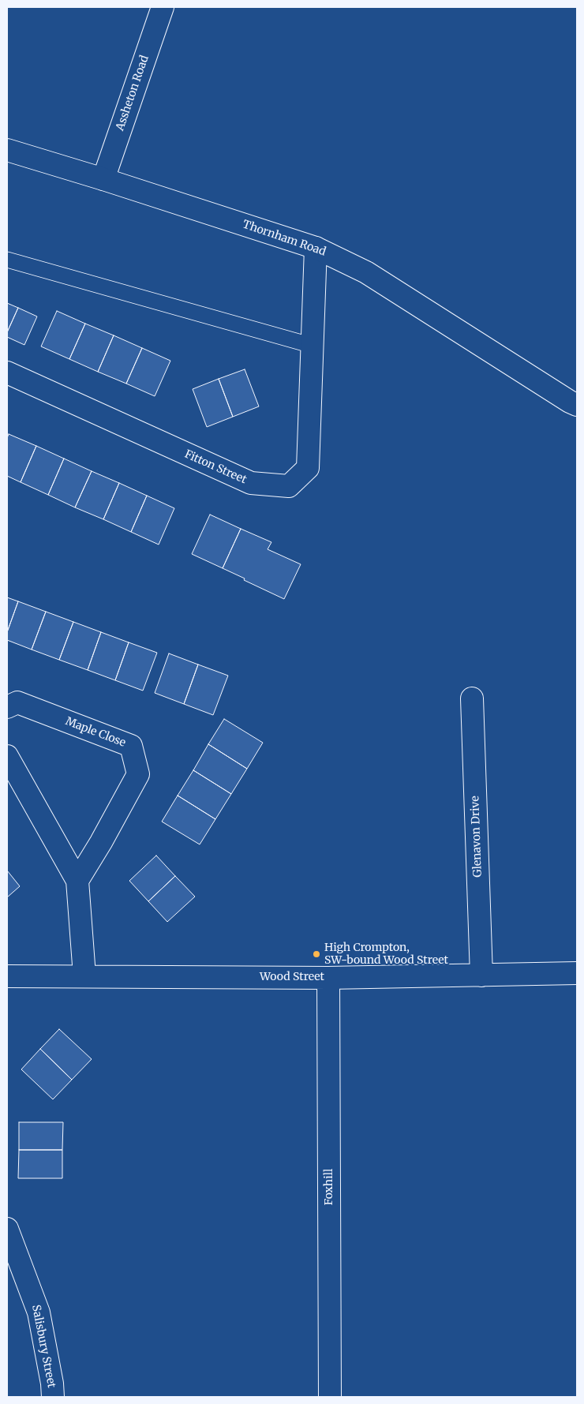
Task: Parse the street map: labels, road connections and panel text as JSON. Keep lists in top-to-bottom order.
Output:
{
  "streets": {
    "street": [
      "Assheton Road",
      "Thornham Road",
      "Fitton Street",
      "Maple Close",
      "Glenavon Drive",
      "Wood Street",
      "Foxhill",
      "Salisbury Street"
    ]
  },
  "crossings": [
    ["Assheton Road", "Thornham Road"],
    ["Thornham Road", "Fitton Street"],
    ["Glenavon Drive", "Wood Street"],
    ["Wood Street", "Foxhill"]
  ],
  "places": ["High Crompton, SW-bound Wood Street"]
}
